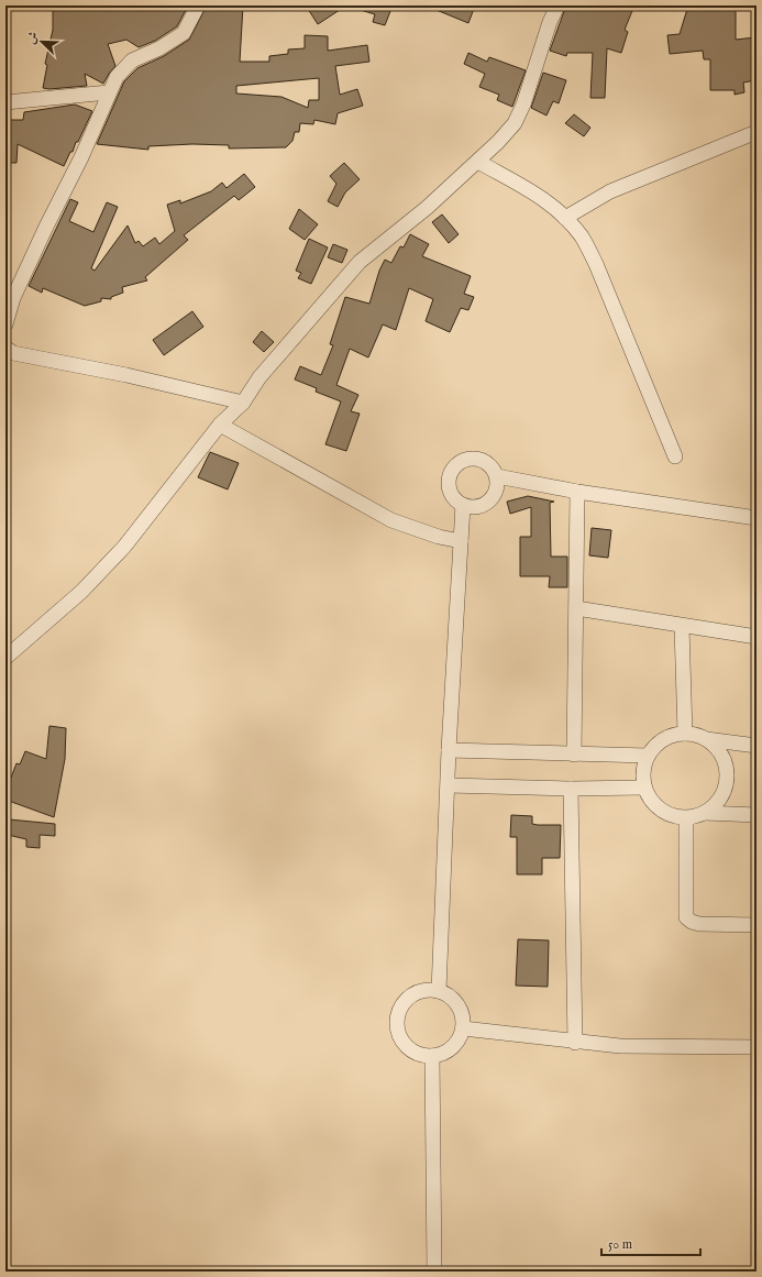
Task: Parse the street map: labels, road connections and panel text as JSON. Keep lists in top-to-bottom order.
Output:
{
  "scale_bar": "50 m",
  "north": "top left"
}
